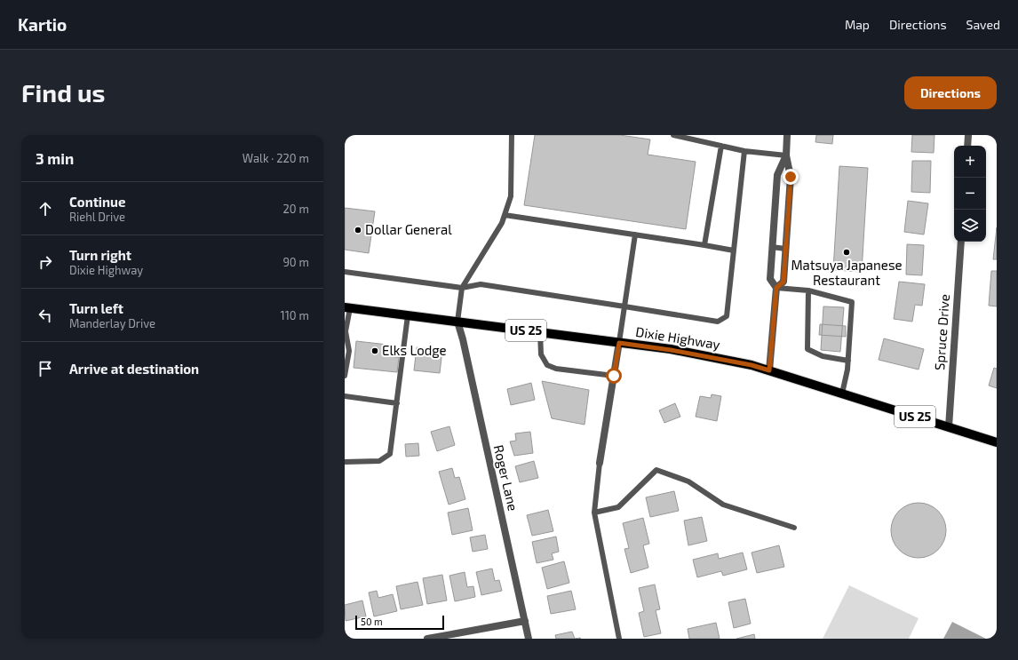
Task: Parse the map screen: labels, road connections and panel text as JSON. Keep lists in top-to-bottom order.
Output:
{
  "streets": {
    "main road": ["US 25", "Dixie Highway"],
    "street": ["Spruce Drive", "Roger Lane"]
  },
  "crossings": [
    ["Spruce Drive", "Dixie Highway"],
    ["Dixie Highway", "Roger Lane"]
  ],
  "places": ["Dollar General", "Matsuya Japanese Restaurant", "Elks Lodge"],
  "scale_bar": "50 m",
  "page": {
    "header": "Kartio",
    "nav": ["Map", "Directions", "Saved"],
    "buttons": "Directions",
    "title": "Find us",
    "heading": ["3 min", "Walk · 220 m"],
    "map_buttons": ["+", "−"],
    "list": [
      ["Continue", "Riehl Drive", "20 m"],
      ["Turn right", "Dixie Highway", "90 m"],
      ["Turn left", "Manderlay Drive", "110 m"],
      "Arrive at destination"
    ],
    "scale": "50 m"
  }
}
